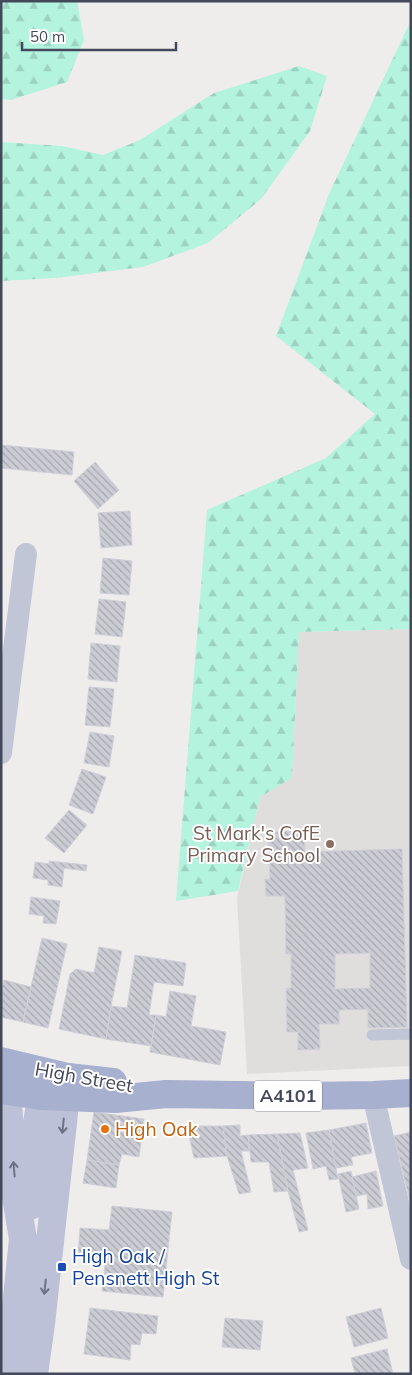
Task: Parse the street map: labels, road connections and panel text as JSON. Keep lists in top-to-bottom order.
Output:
{
  "streets": {
    "main road": ["High Street", "A4101"]
  },
  "places": {
    "other": ["St Mark's CofE Primary School", "High Oak"],
    "transit": ["High Oak / Pensnett High St"]
  },
  "scale_bar": "50 m"
}
